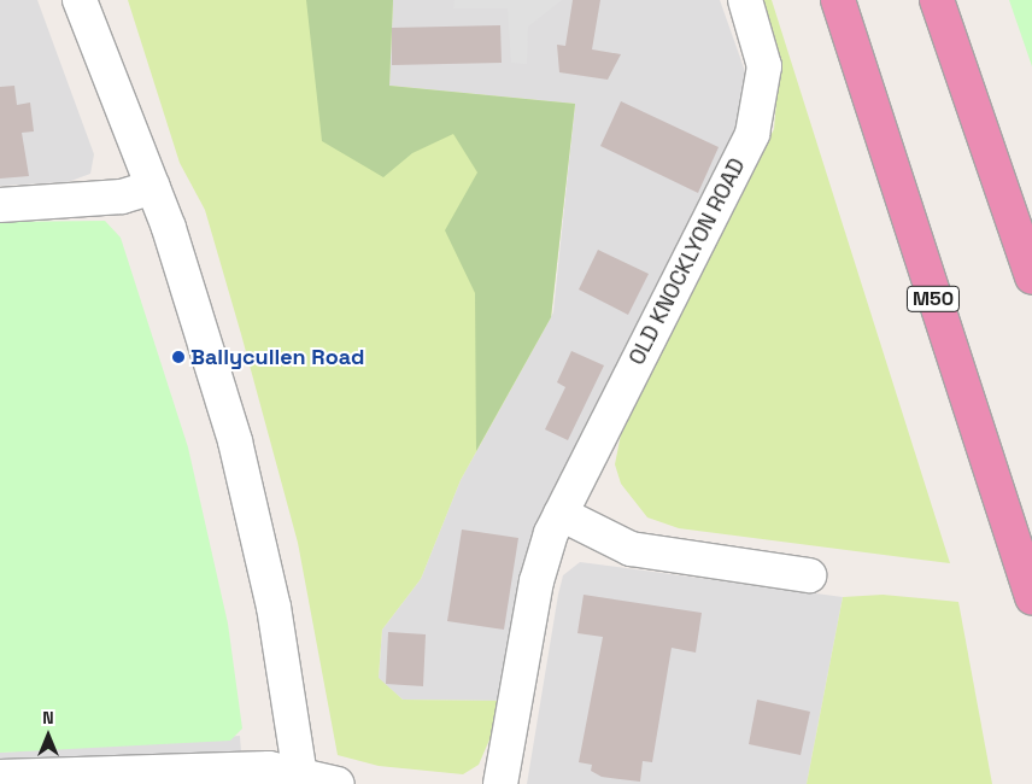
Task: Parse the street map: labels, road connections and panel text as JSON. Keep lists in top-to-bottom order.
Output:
{
  "streets": {
    "highway": ["M50"],
    "street": ["OLD KNOCKLYON ROAD"]
  },
  "places": ["Ballycullen Road"],
  "north": "top"
}
